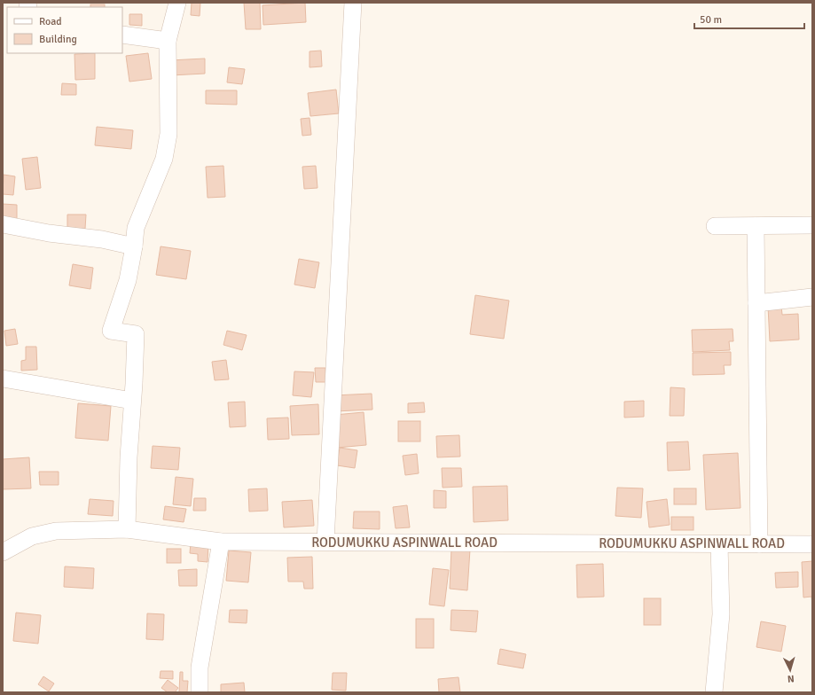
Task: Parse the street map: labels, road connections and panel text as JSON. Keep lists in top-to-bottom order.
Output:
{
  "streets": {
    "street": ["RODUMUKKU ASPINWALL ROAD"]
  },
  "legend": ["Road", "Building"],
  "scale_bar": "50 m",
  "north": "bottom"
}
